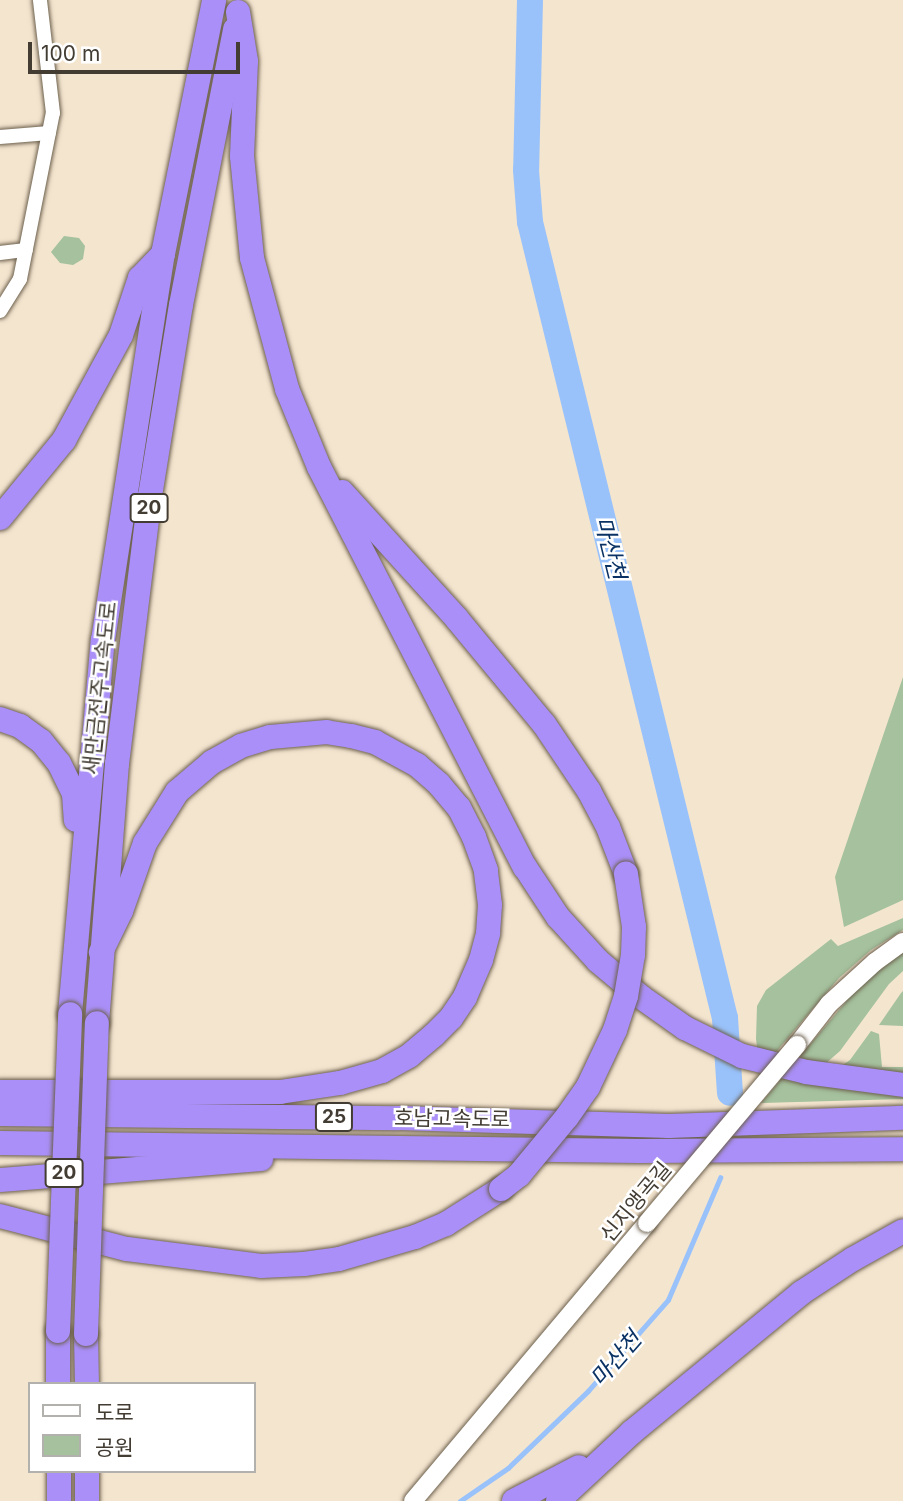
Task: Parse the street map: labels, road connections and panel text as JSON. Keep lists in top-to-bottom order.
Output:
{
  "streets": {
    "highway": [
      "20",
      "새만금전주고속도로",
      "25",
      "호남고속도로"
    ],
    "street": ["신지앵곡길"]
  },
  "water": ["마산천"],
  "legend": ["도로", "공원"],
  "scale_bar": "100 m"
}
